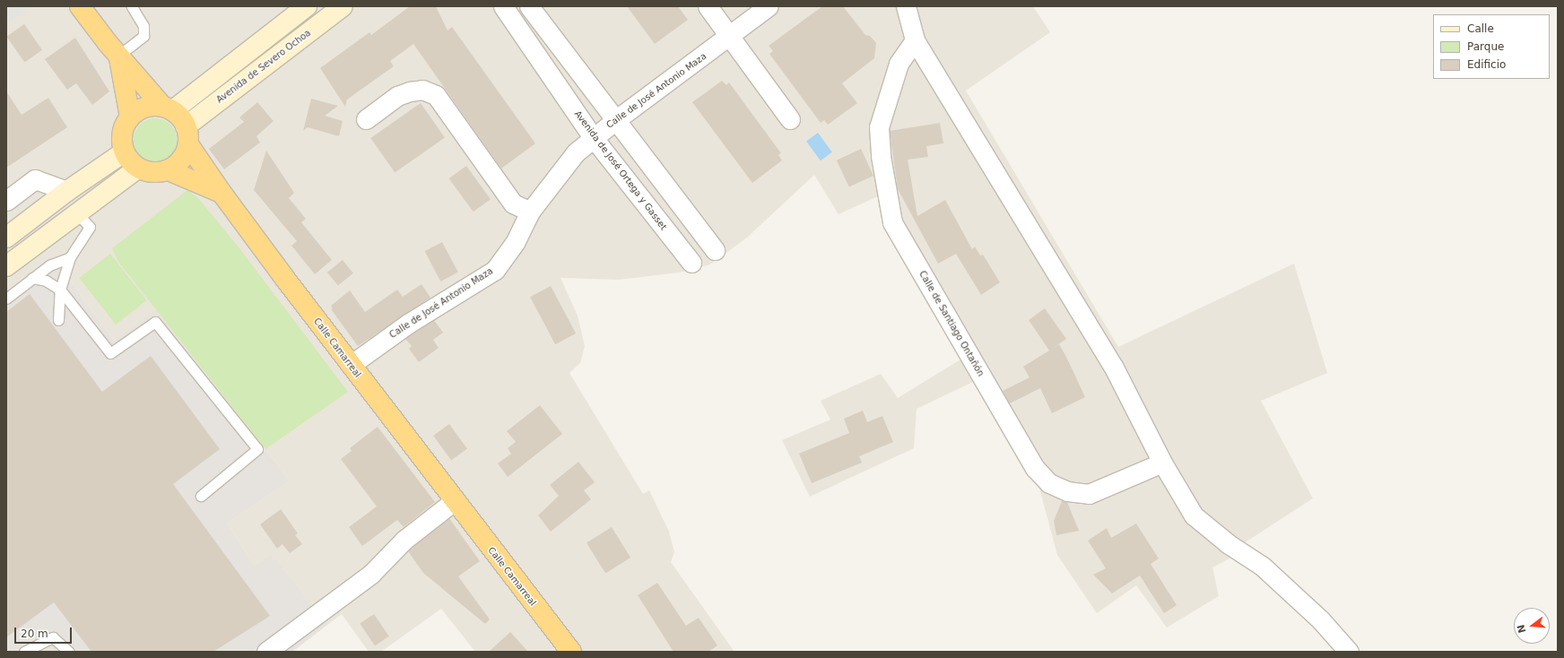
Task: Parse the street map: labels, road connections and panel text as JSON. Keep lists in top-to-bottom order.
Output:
{
  "streets": {
    "highway": ["Calle Camarreal"],
    "main road": ["Avenida de Severo Ochoa"],
    "street": ["Calle de José Antonio Maza", "Avenida de José Ortega y Gasset", "Calle de Santiago Ontañón"]
  },
  "crossings": [
    ["Avenida de Severo Ochoa", "Calle Camarreal"],
    ["Calle de José Antonio Maza", "Avenida de José Ortega y Gasset"],
    ["Calle de José Antonio Maza", "Calle Camarreal"]
  ],
  "legend": ["Calle", "Parque", "Edificio"],
  "scale_bar": "20 m",
  "north": "left"
}
